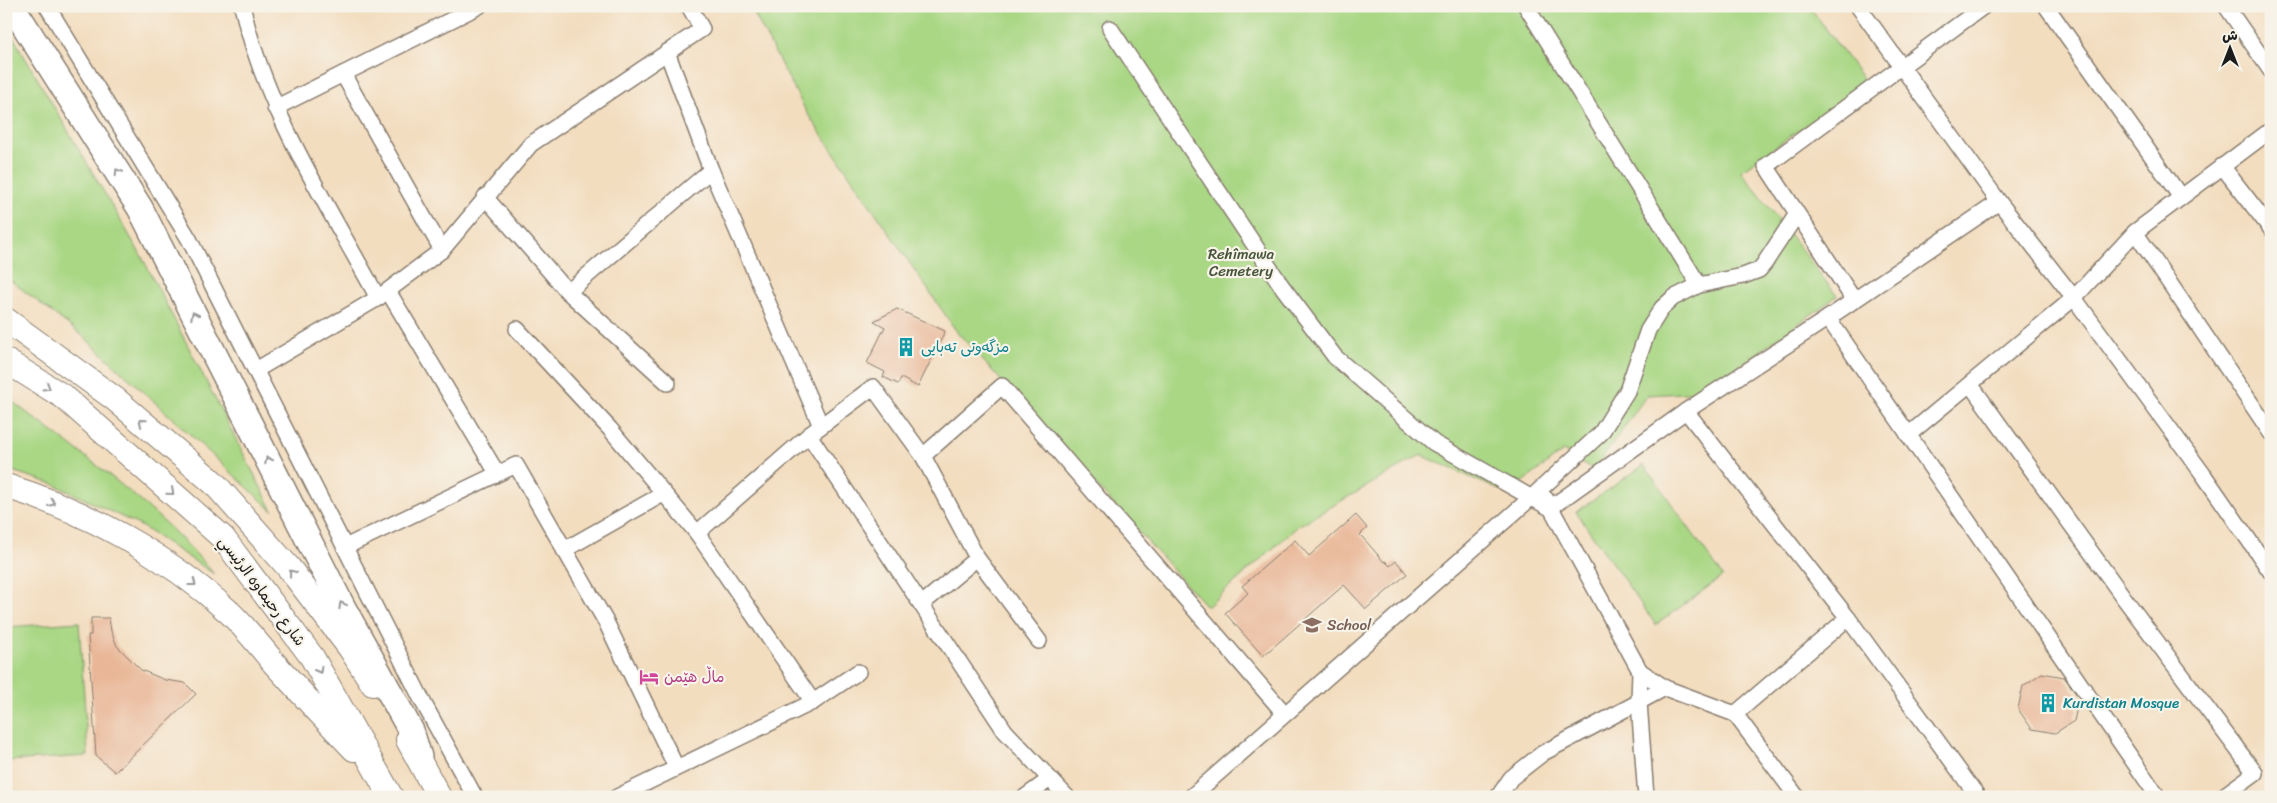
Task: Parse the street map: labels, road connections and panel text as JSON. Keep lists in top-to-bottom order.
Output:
{
  "streets": {
    "main road": ["شارع رحيماوه الرئيسي"]
  },
  "parks": ["Rehîmawa Cemetery"],
  "places": {
    "building": ["مزگەوتی تەبایی", "Kurdistan Mosque"],
    "school or university": ["School"],
    "hotel": ["ماڵ هێمن"]
  },
  "north": "top"
}
